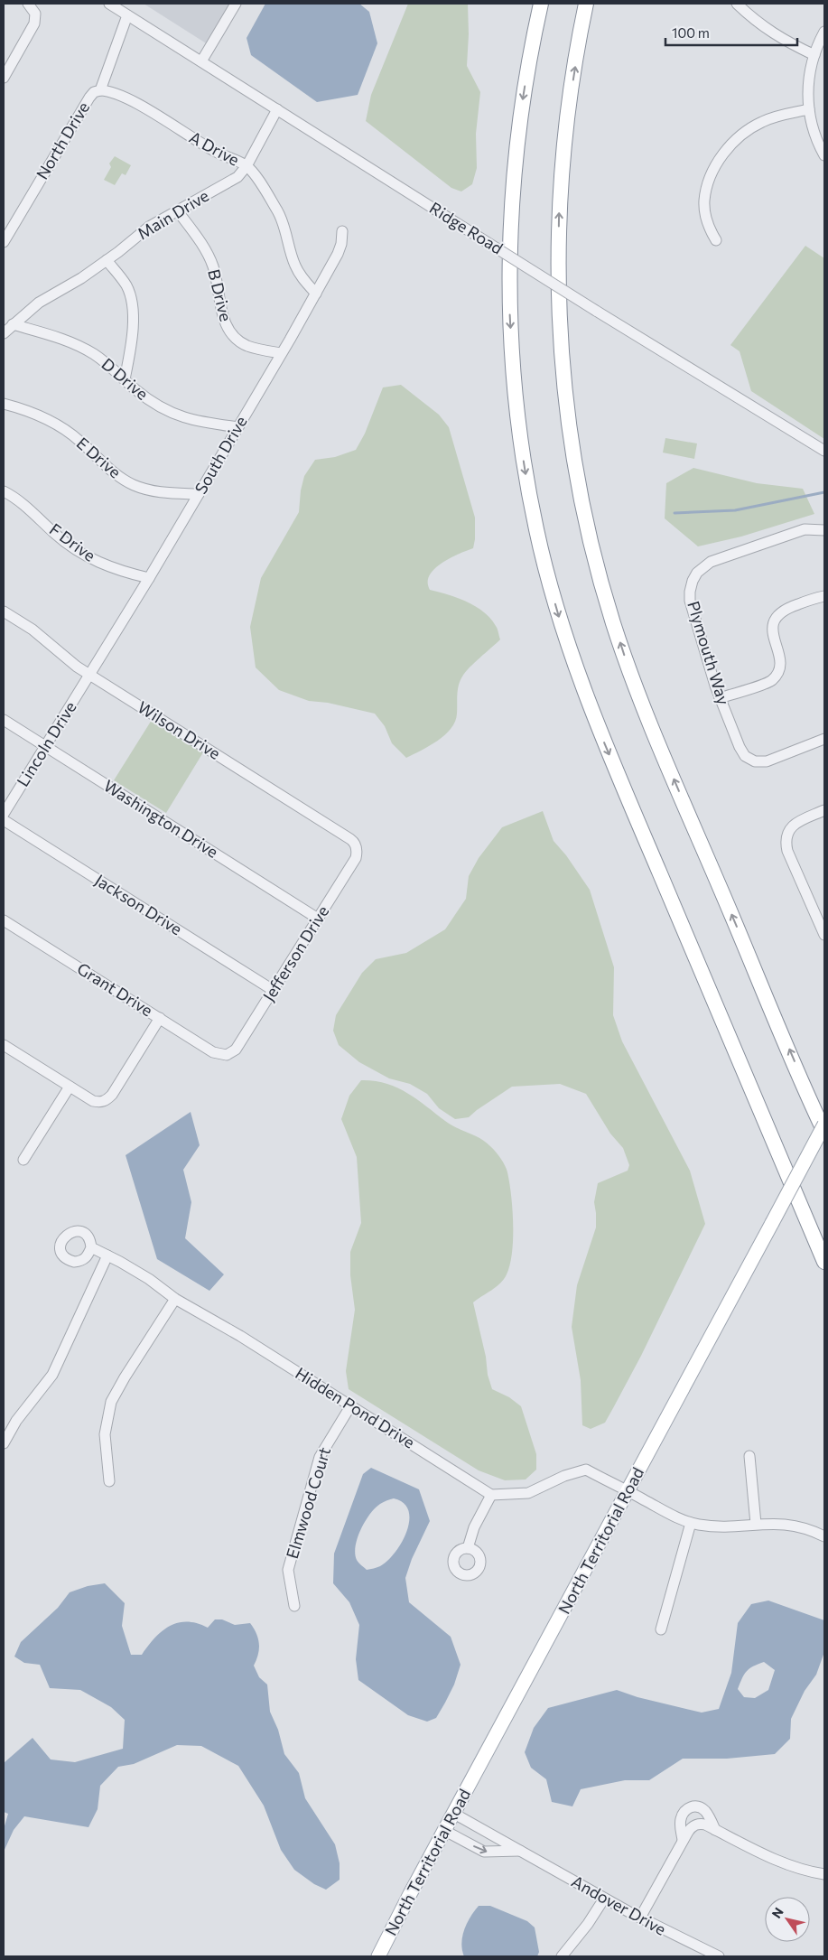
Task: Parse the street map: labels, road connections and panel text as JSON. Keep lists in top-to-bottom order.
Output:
{
  "streets": {
    "main road": ["North Territorial Road"],
    "street": [
      "North Drive",
      "A Drive",
      "Main Drive",
      "Ridge Road",
      "B Drive",
      "D Drive",
      "South Drive",
      "E Drive",
      "F Drive",
      "Plymouth Way",
      "Wilson Drive",
      "Lincoln Drive",
      "Washington Drive",
      "Jackson Drive",
      "Jefferson Drive",
      "Grant Drive",
      "Hidden Pond Drive",
      "Elmwood Court",
      "Andover Drive"
    ]
  },
  "crossings": [
    ["North Drive", "A Drive"],
    ["North Drive", "Ridge Road"],
    ["A Drive", "Main Drive"],
    ["A Drive", "South Drive"],
    ["Main Drive", "Ridge Road"],
    ["Main Drive", "B Drive"],
    ["Main Drive", "D Drive"],
    ["B Drive", "South Drive"],
    ["D Drive", "South Drive"],
    ["South Drive", "E Drive"],
    ["South Drive", "F Drive"],
    ["South Drive", "Wilson Drive"],
    ["South Drive", "Lincoln Drive"],
    ["Wilson Drive", "Lincoln Drive"],
    ["Wilson Drive", "Jefferson Drive"],
    ["Lincoln Drive", "Washington Drive"],
    ["Washington Drive", "Jefferson Drive"],
    ["Jackson Drive", "Jefferson Drive"],
    ["Jefferson Drive", "Grant Drive"],
    ["Hidden Pond Drive", "Elmwood Court"],
    ["North Territorial Road", "Andover Drive"]
  ],
  "scale_bar": "100 m",
  "north": "top left"
}
